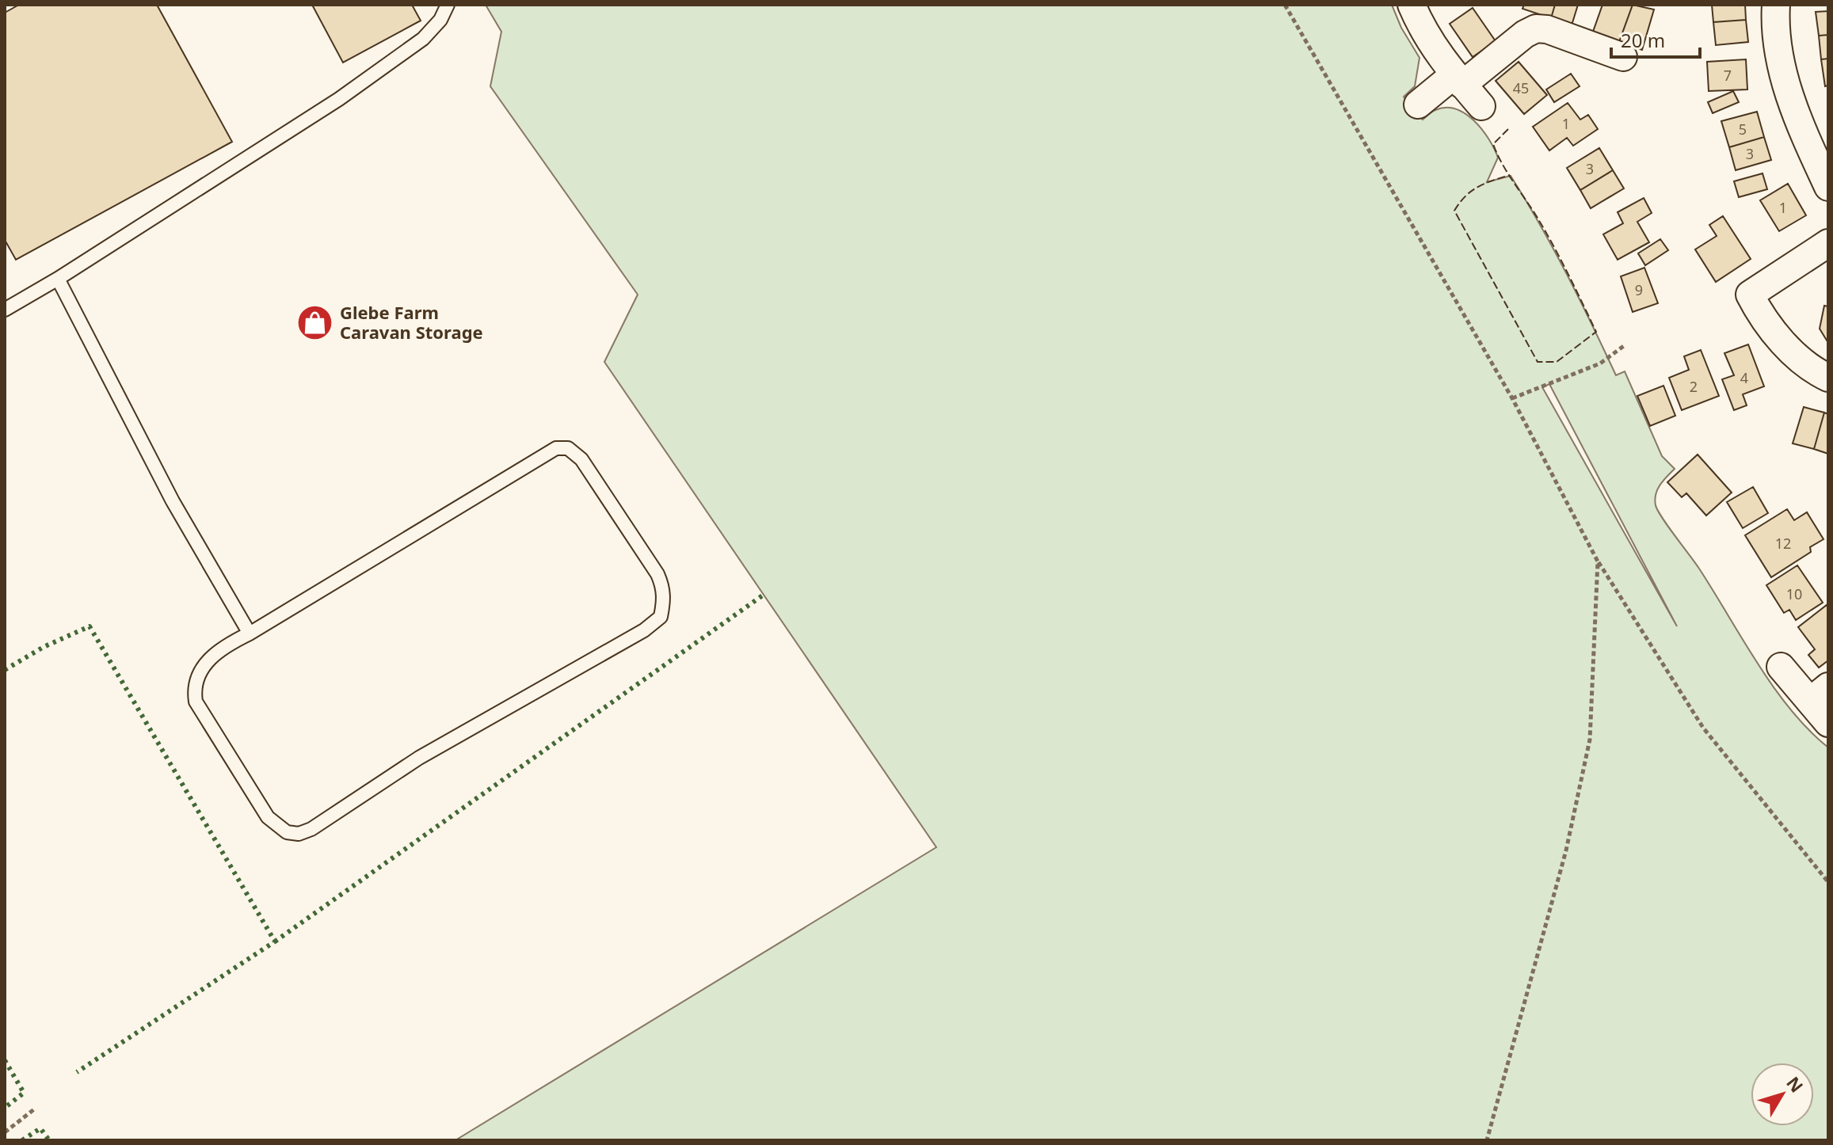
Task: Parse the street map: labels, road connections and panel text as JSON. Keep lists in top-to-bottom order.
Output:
{
  "places": {
    "shop": ["Glebe Farm Caravan Storage"]
  },
  "house_numbers": [
    "7",
    "45",
    "1",
    "5",
    "3",
    "3",
    "1",
    "9",
    "4",
    "2",
    "12",
    "10"
  ],
  "scale_bar": "20 m",
  "north": "top right"
}
